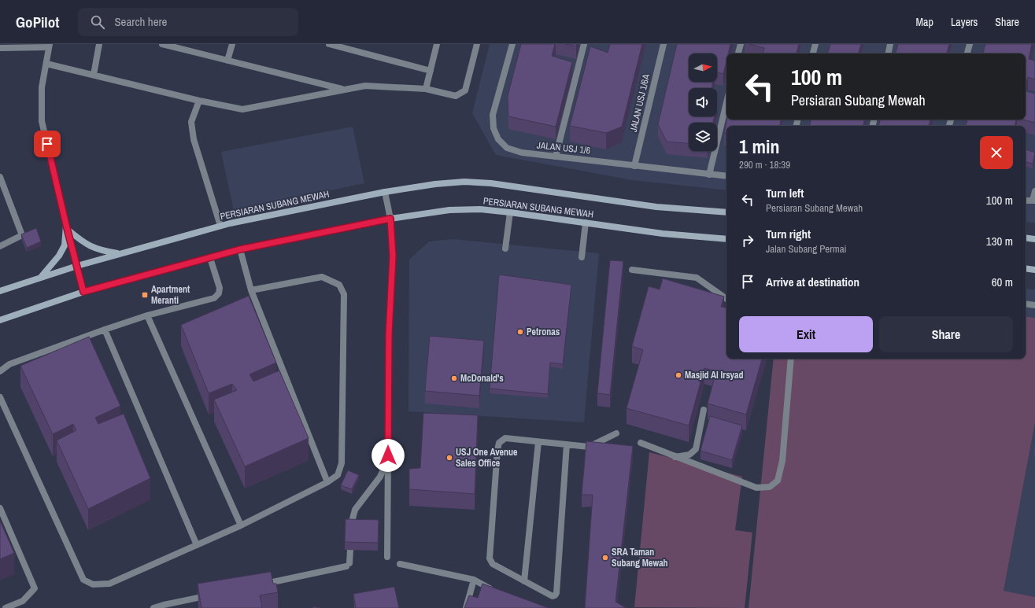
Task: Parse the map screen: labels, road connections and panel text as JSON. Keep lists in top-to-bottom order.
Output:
{
  "streets": {
    "main road": ["PERSIARAN SUBANG MEWAH"],
    "street": ["JALAN USJ 1/6A", "JALAN USJ 1/6"]
  },
  "crossings": [
    ["JALAN USJ 1/6A", "JALAN USJ 1/6"]
  ],
  "places": {
    "transit": ["Apartment Meranti"],
    "other": [
      "Petronas",
      "Masjid Al Irsyad",
      "McDonald's",
      "USJ One Avenue Sales Office",
      "SRA Taman Subang Mewah"
    ]
  },
  "north": "right",
  "page": {
    "header": "GoPilot",
    "search": "Search here",
    "nav": ["Map", "Layers", "Share"],
    "turn": ["100 m", "Persiaran Subang Mewah"],
    "heading": ["1 min", "290 m · 18:39"],
    "list": [
      {
        "name": "Turn left",
        "note": "Persiaran Subang Mewah",
        "value": "100 m"
      },
      {
        "name": "Turn right",
        "note": "Jalan Subang Permai",
        "value": "130 m"
      },
      {
        "name": "Arrive at destination",
        "value": "60 m"
      }
    ],
    "buttons": ["Exit", "Share"]
  }
}
